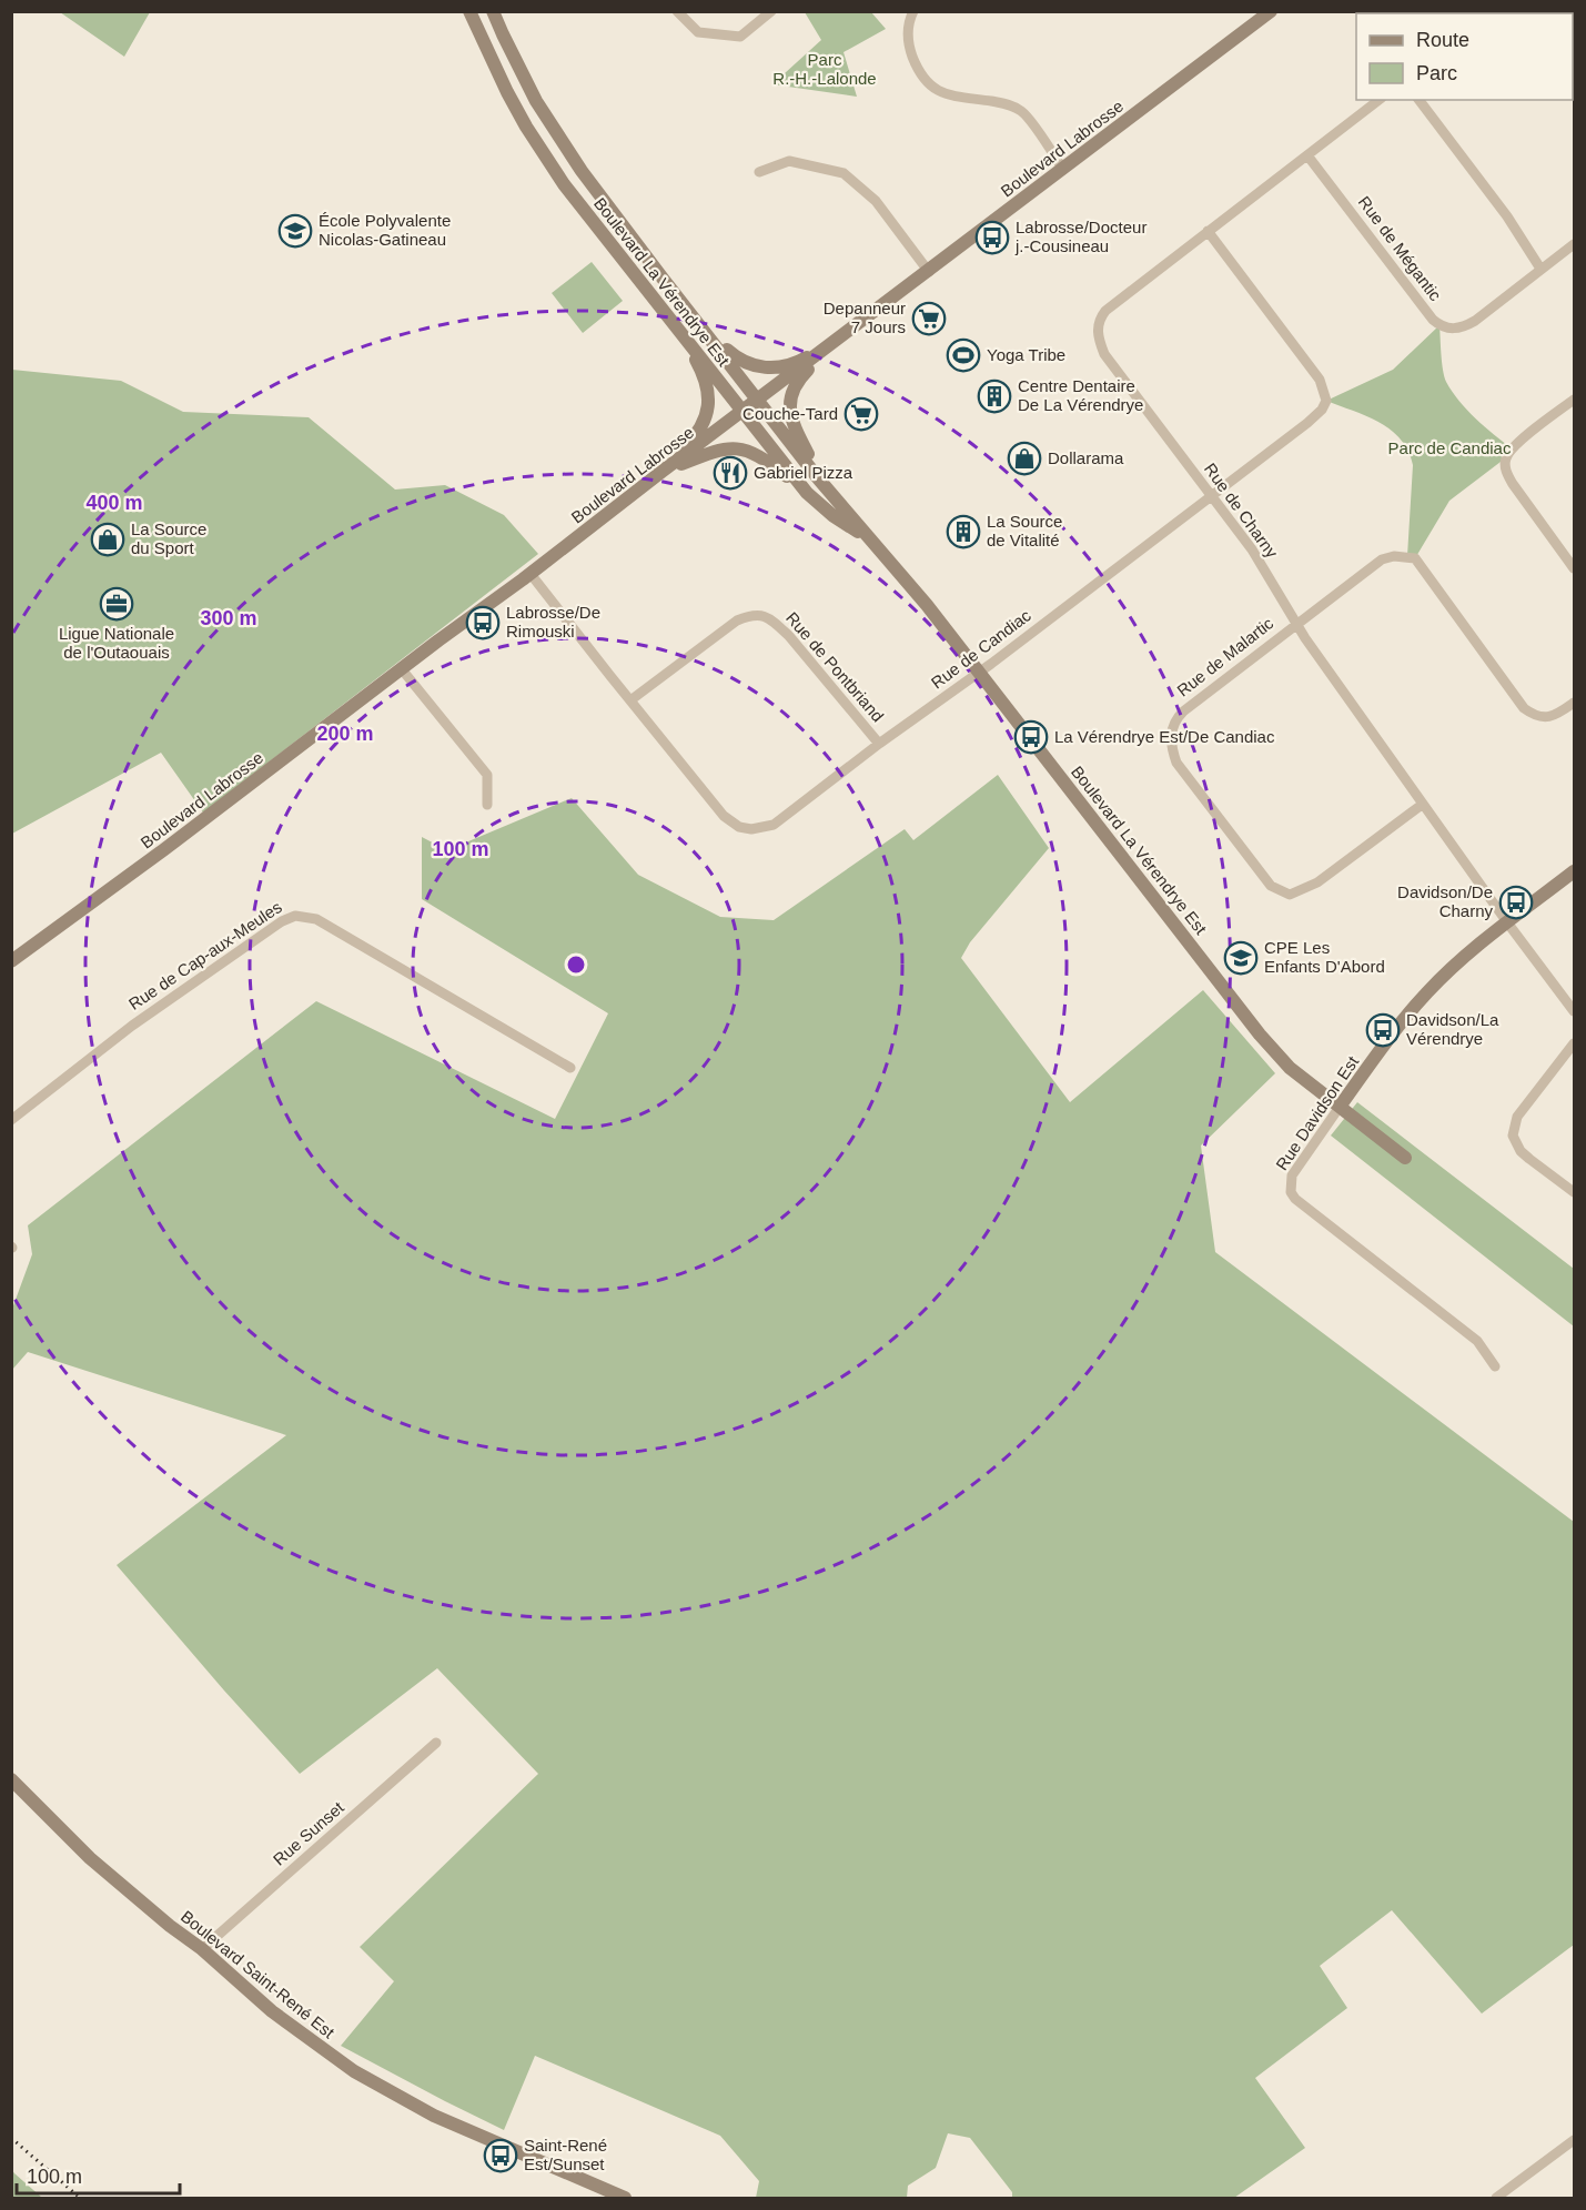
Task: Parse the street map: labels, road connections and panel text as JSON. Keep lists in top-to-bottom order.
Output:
{
  "streets": {
    "main road": [
      "Boulevard Labrosse",
      "Boulevard La Vérendrye Est",
      "Rue Davidson Est",
      "Boulevard Saint-René Est"
    ],
    "street": [
      "Rue de Mégantic",
      "Rue de Charny",
      "Rue de Candiac",
      "Rue de Malartic",
      "Rue de Pontbriand",
      "Rue de Cap-aux-Meules",
      "Rue Sunset"
    ]
  },
  "crossings": [
    ["Boulevard Labrosse", "Boulevard La Vérendrye Est"],
    ["Boulevard Labrosse", "Rue de Candiac"],
    ["Rue de Mégantic", "Rue de Charny"],
    ["Boulevard La Vérendrye Est", "Rue de Candiac"],
    ["Boulevard La Vérendrye Est", "Rue Davidson Est"],
    ["Rue de Charny", "Rue de Candiac"],
    ["Rue de Charny", "Rue de Malartic"],
    ["Rue de Charny", "Rue Davidson Est"],
    ["Rue de Candiac", "Rue de Pontbriand"],
    ["Rue Sunset", "Boulevard Saint-René Est"]
  ],
  "parks": ["Parc R.-H.-Lalonde", "Parc de Candiac"],
  "places": {
    "school or university": ["École Polyvalente Nicolas-Gatineau", "CPE Les Enfants D'Abord"],
    "bus stop": [
      "Labrosse/Docteur j.-Cousineau",
      "Labrosse/De Rimouski",
      "La Vérendrye Est/De Candiac",
      "Davidson/De Charny",
      "Davidson/La Vérendrye",
      "Saint-René Est/Sunset"
    ],
    "supermarket": ["Depanneur 7 Jours", "Couche-Tard"],
    "sports": ["Yoga Tribe"],
    "building": ["Centre Dentaire De La Vérendrye", "La Source de Vitalité"],
    "shop": ["Dollarama", "La Source du Sport"],
    "restaurant": ["Gabriel Pizza"],
    "office": ["Ligue Nationale de l'Outaouais"]
  },
  "legend": ["Route", "Parc"],
  "scale_bar": "100 m",
  "rings": [
    "400 m",
    "300 m",
    "200 m",
    "100 m"
  ]
}
